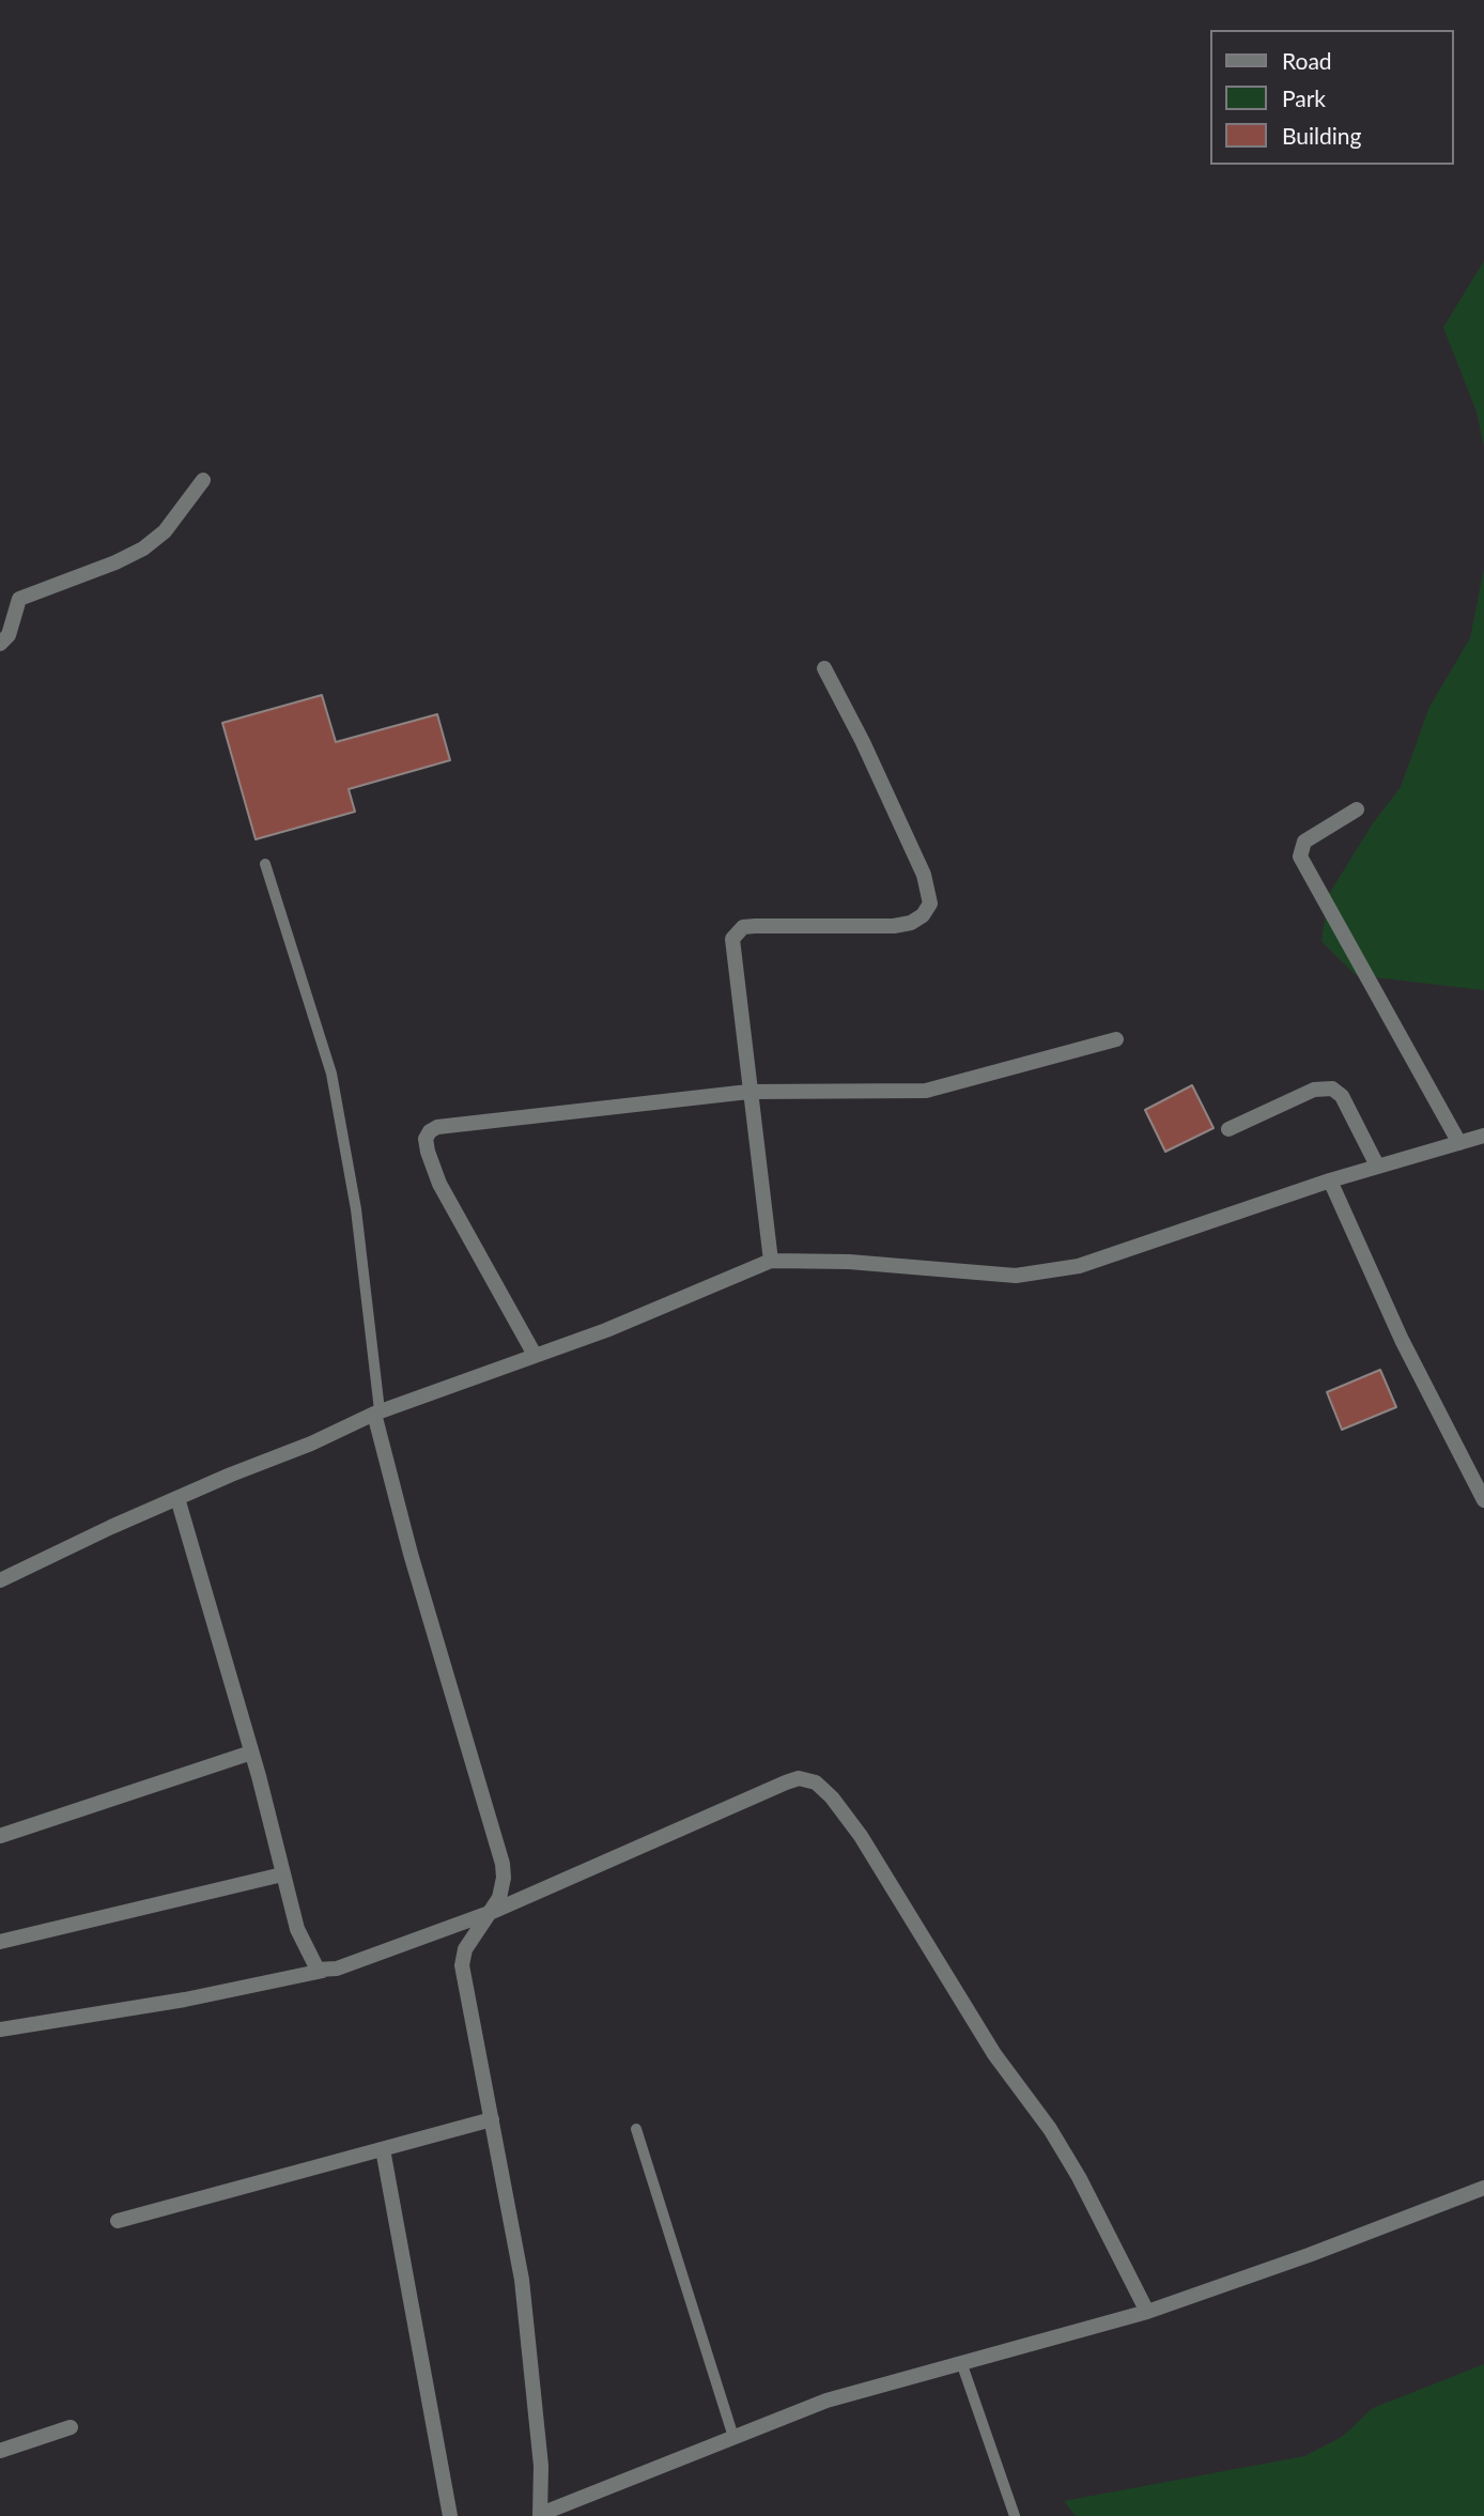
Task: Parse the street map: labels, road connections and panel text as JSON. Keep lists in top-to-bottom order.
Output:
{
  "legend": ["Road", "Park", "Building"]
}
